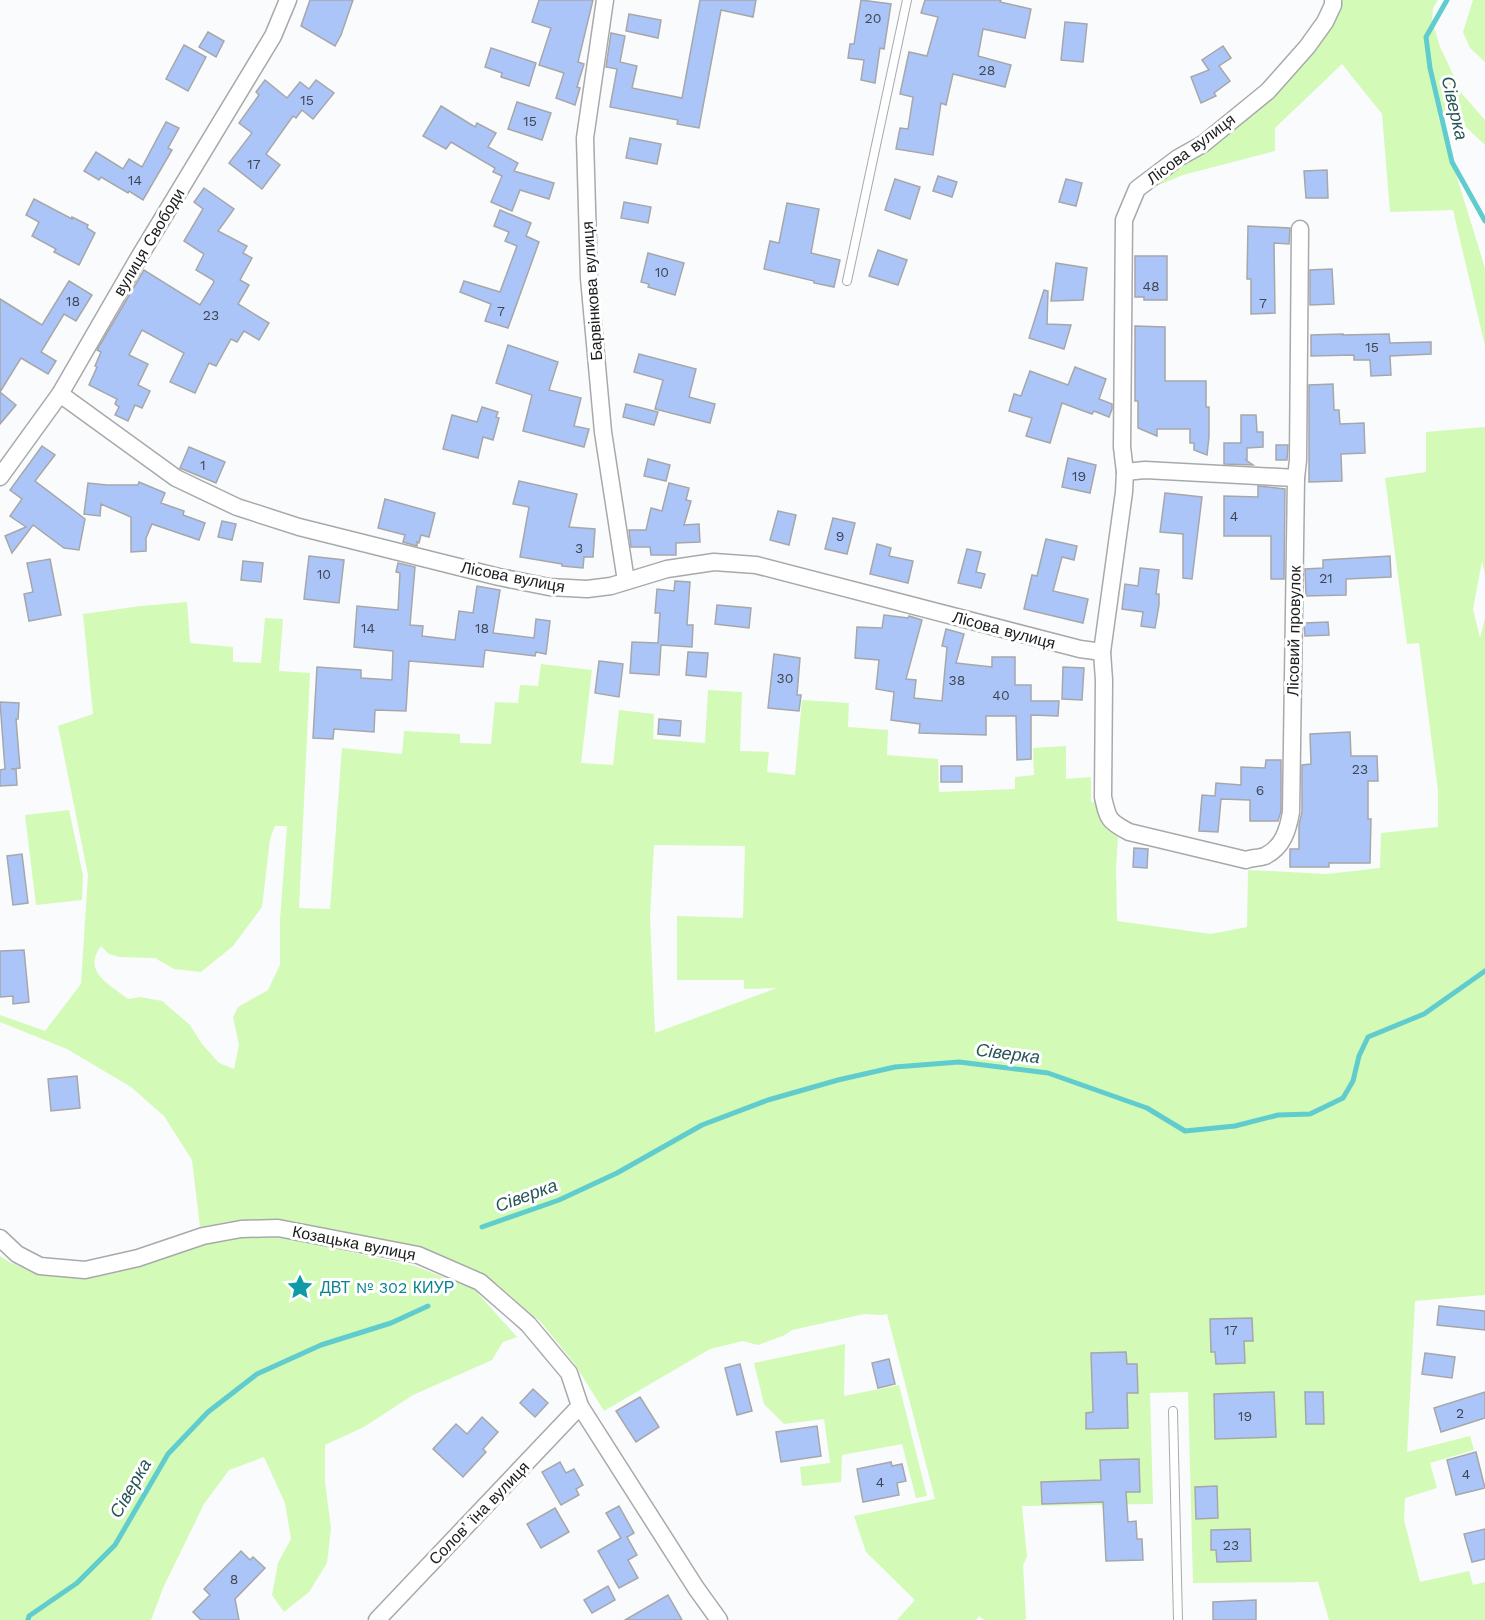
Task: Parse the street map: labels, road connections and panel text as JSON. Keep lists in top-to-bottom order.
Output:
{
  "streets": {
    "street": [
      "Лісова вулиця",
      "вулиця Свободи",
      "Барвінкова вулиця",
      "Лісовий провулок",
      "Козацька вулиця",
      "Соловʼїна вулиця"
    ]
  },
  "crossings": [
    ["Лісова вулиця", "вулиця Свободи"],
    ["Лісова вулиця", "Барвінкова вулиця"],
    ["Лісова вулиця", "Лісовий провулок"],
    ["Козацька вулиця", "Соловʼїна вулиця"]
  ],
  "water": ["Сіверка"],
  "places": {
    "place": ["ДВТ № 302 КИУР"]
  },
  "house_numbers": [
    "20",
    "28",
    "15",
    "15",
    "17",
    "14",
    "10",
    "48",
    "18",
    "7",
    "7",
    "23",
    "15",
    "1",
    "19",
    "4",
    "9",
    "3",
    "10",
    "21",
    "14",
    "18",
    "30",
    "38",
    "40",
    "23",
    "6",
    "17",
    "2",
    "19",
    "4",
    "4",
    "23",
    "8"
  ]
}
